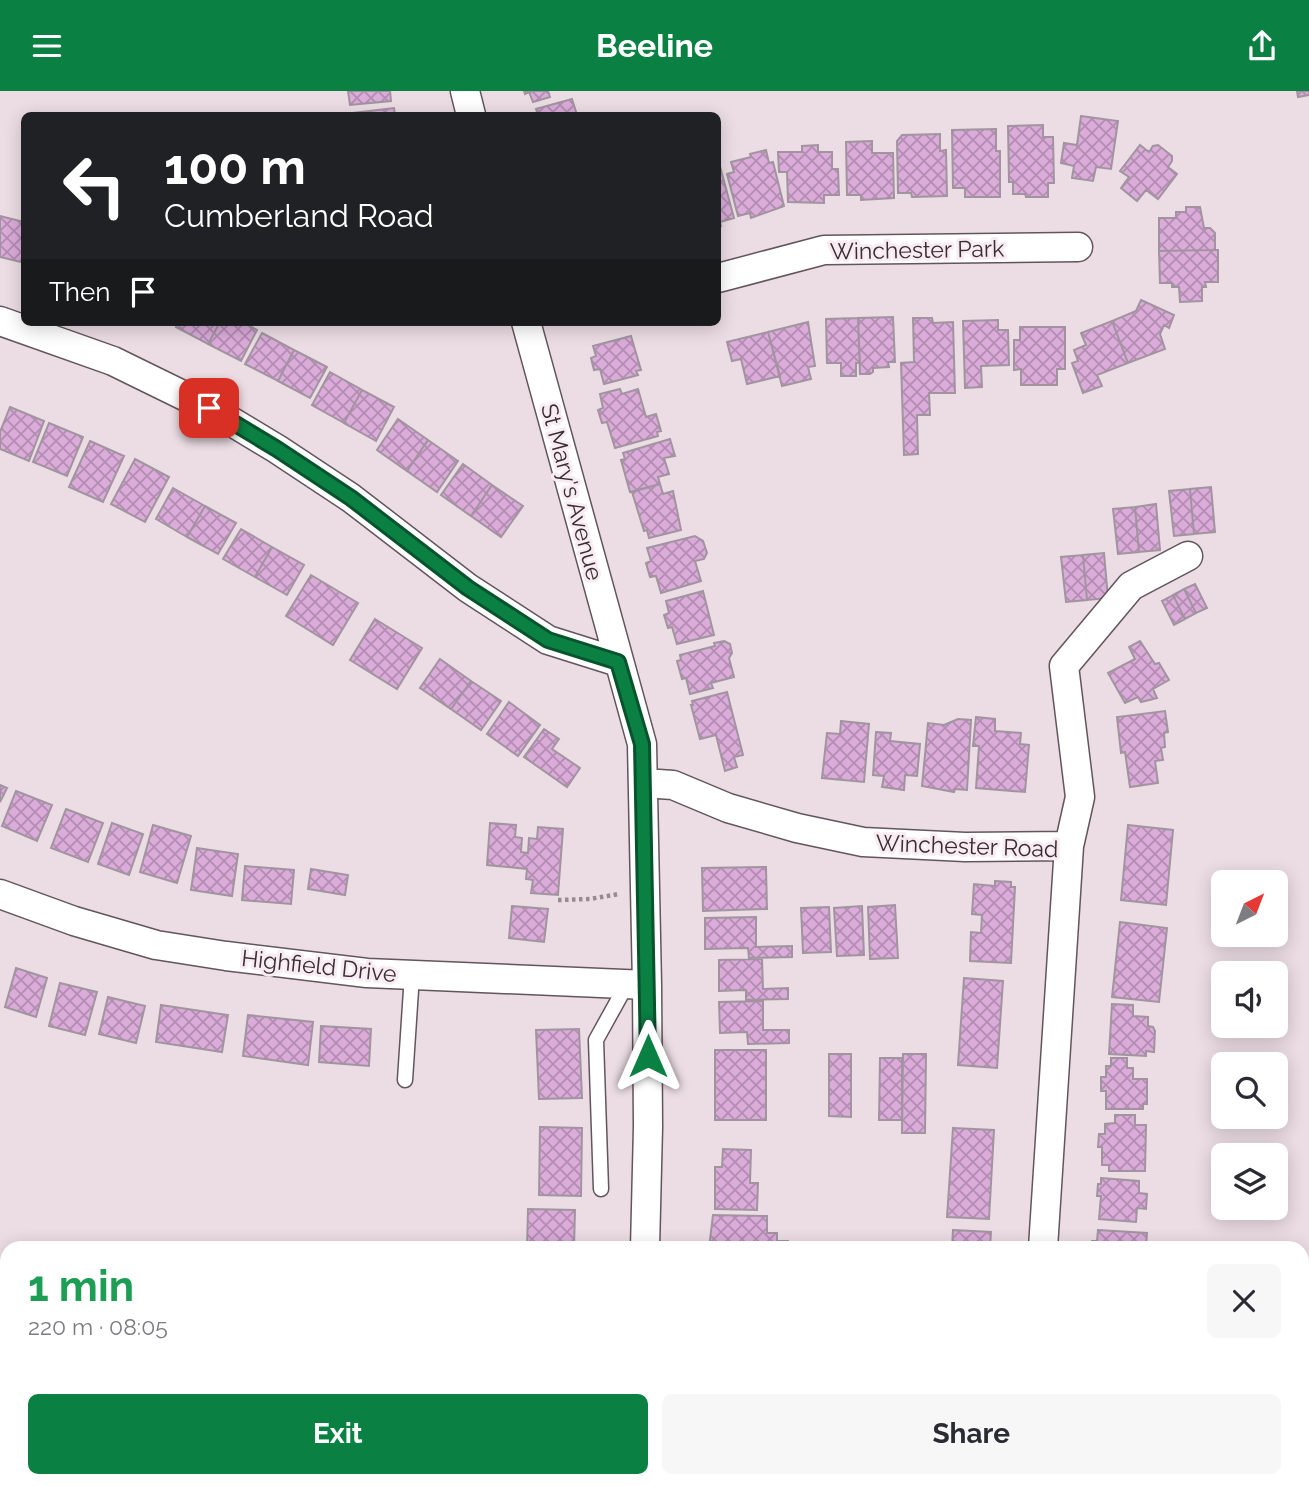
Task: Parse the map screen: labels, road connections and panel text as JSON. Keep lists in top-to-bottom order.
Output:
{
  "streets": {
    "street": [
      "Winchester Park",
      "St Mary's Avenue",
      "Winchester Road",
      "Highfield Drive"
    ]
  },
  "crossings": [
    ["St Mary's Avenue", "Winchester Road"],
    ["St Mary's Avenue", "Highfield Drive"]
  ],
  "north": "top right",
  "page": {
    "header": "Beeline",
    "turn": ["100 m", "Cumberland Road"],
    "then": "Then",
    "heading": ["1 min", "220 m · 08:05"],
    "buttons": ["Exit", "Share"]
  }
}
